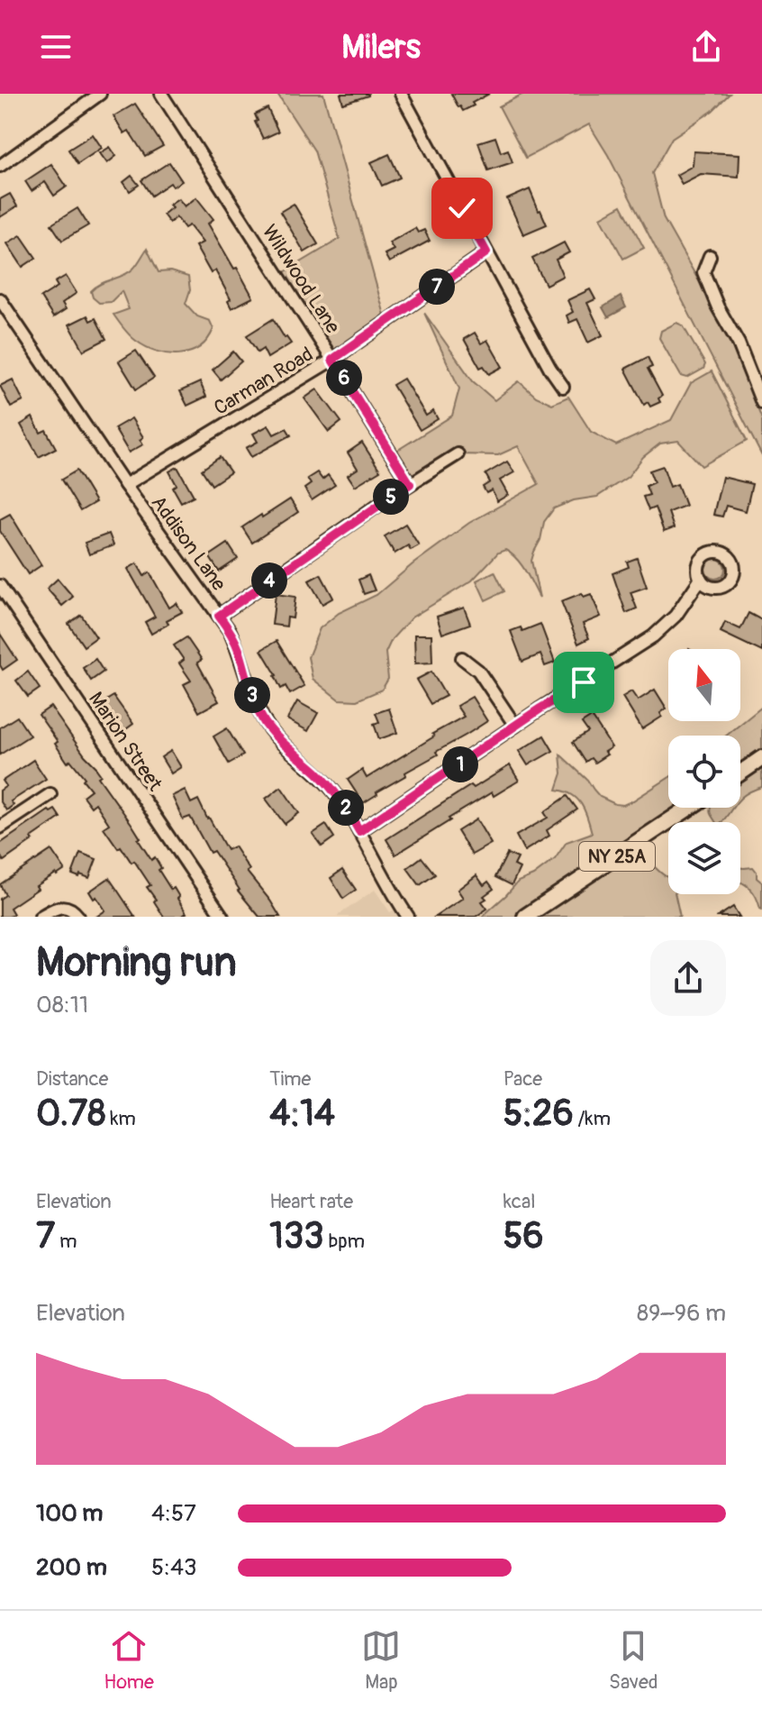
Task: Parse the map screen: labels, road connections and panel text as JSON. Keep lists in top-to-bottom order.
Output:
{
  "streets": {
    "main road": ["NY 25A"],
    "street": [
      "Wildwood Lane",
      "Carman Road",
      "Addison Lane",
      "Marion Street"
    ]
  },
  "crossings": [
    ["Wildwood Lane", "Carman Road"],
    ["Carman Road", "Addison Lane"]
  ],
  "north": "top",
  "page": {
    "header": "Milers",
    "pins": [
      "7",
      "6",
      "5",
      "4",
      "3",
      "1",
      "2"
    ],
    "heading": ["Morning run", "08:11"],
    "stats": [
      ["Distance", "0.78 km"],
      ["Time", "4:14"],
      ["Pace", "5:26 /km"],
      ["Elevation", "7 m"],
      ["Heart rate", "133 bpm"],
      ["kcal", "56"]
    ],
    "chart": ["Elevation", "89–96 m"],
    "list": [
      {
        "name": "100 m",
        "note": "4:57"
      },
      {
        "name": "200 m",
        "note": "5:43"
      }
    ],
    "tabs": ["Home", "Map", "Saved"]
  }
}
